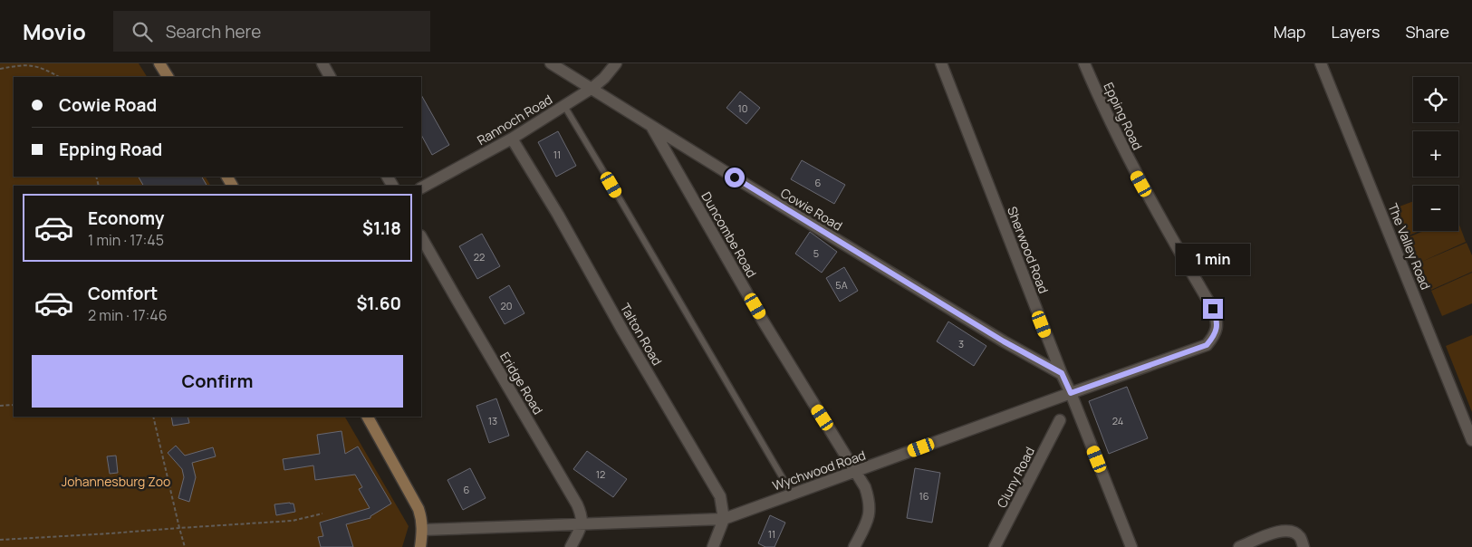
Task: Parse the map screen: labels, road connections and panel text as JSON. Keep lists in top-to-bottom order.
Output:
{
  "streets": {
    "street": [
      "Epping Road",
      "Rannoch Road",
      "Cowie Road",
      "Duncombe Road",
      "The Valley Road",
      "Sherwood Road",
      "Talton Road",
      "Eridge Road",
      "Wychwood Road",
      "Cluny Road"
    ]
  },
  "crossings": [
    ["Epping Road", "Wychwood Road"],
    ["Rannoch Road", "Cowie Road"],
    ["Rannoch Road", "Talton Road"],
    ["Cowie Road", "Duncombe Road"],
    ["Cowie Road", "Sherwood Road"],
    ["Duncombe Road", "Wychwood Road"],
    ["Sherwood Road", "Wychwood Road"],
    ["Talton Road", "Wychwood Road"],
    ["Eridge Road", "Wychwood Road"]
  ],
  "parks": ["Johannesburg Zoo"],
  "house_numbers": [
    "10",
    "11",
    "6",
    "5",
    "22",
    "5A",
    "20",
    "3",
    "13",
    "24",
    "12",
    "6",
    "16",
    "11"
  ],
  "page": {
    "header": "Movio",
    "search": "Search here",
    "nav": ["Map", "Layers", "Share"],
    "map_buttons": ["+", "−"],
    "banner": ["Cowie Road", "Epping Road"],
    "list": [
      {
        "name": "Economy",
        "note": "1 min · 17:45",
        "value": "$1.18"
      },
      {
        "name": "Comfort",
        "note": "2 min · 17:46",
        "value": "$1.60"
      }
    ],
    "bubble": "1 min",
    "buttons": "Confirm"
  }
}
